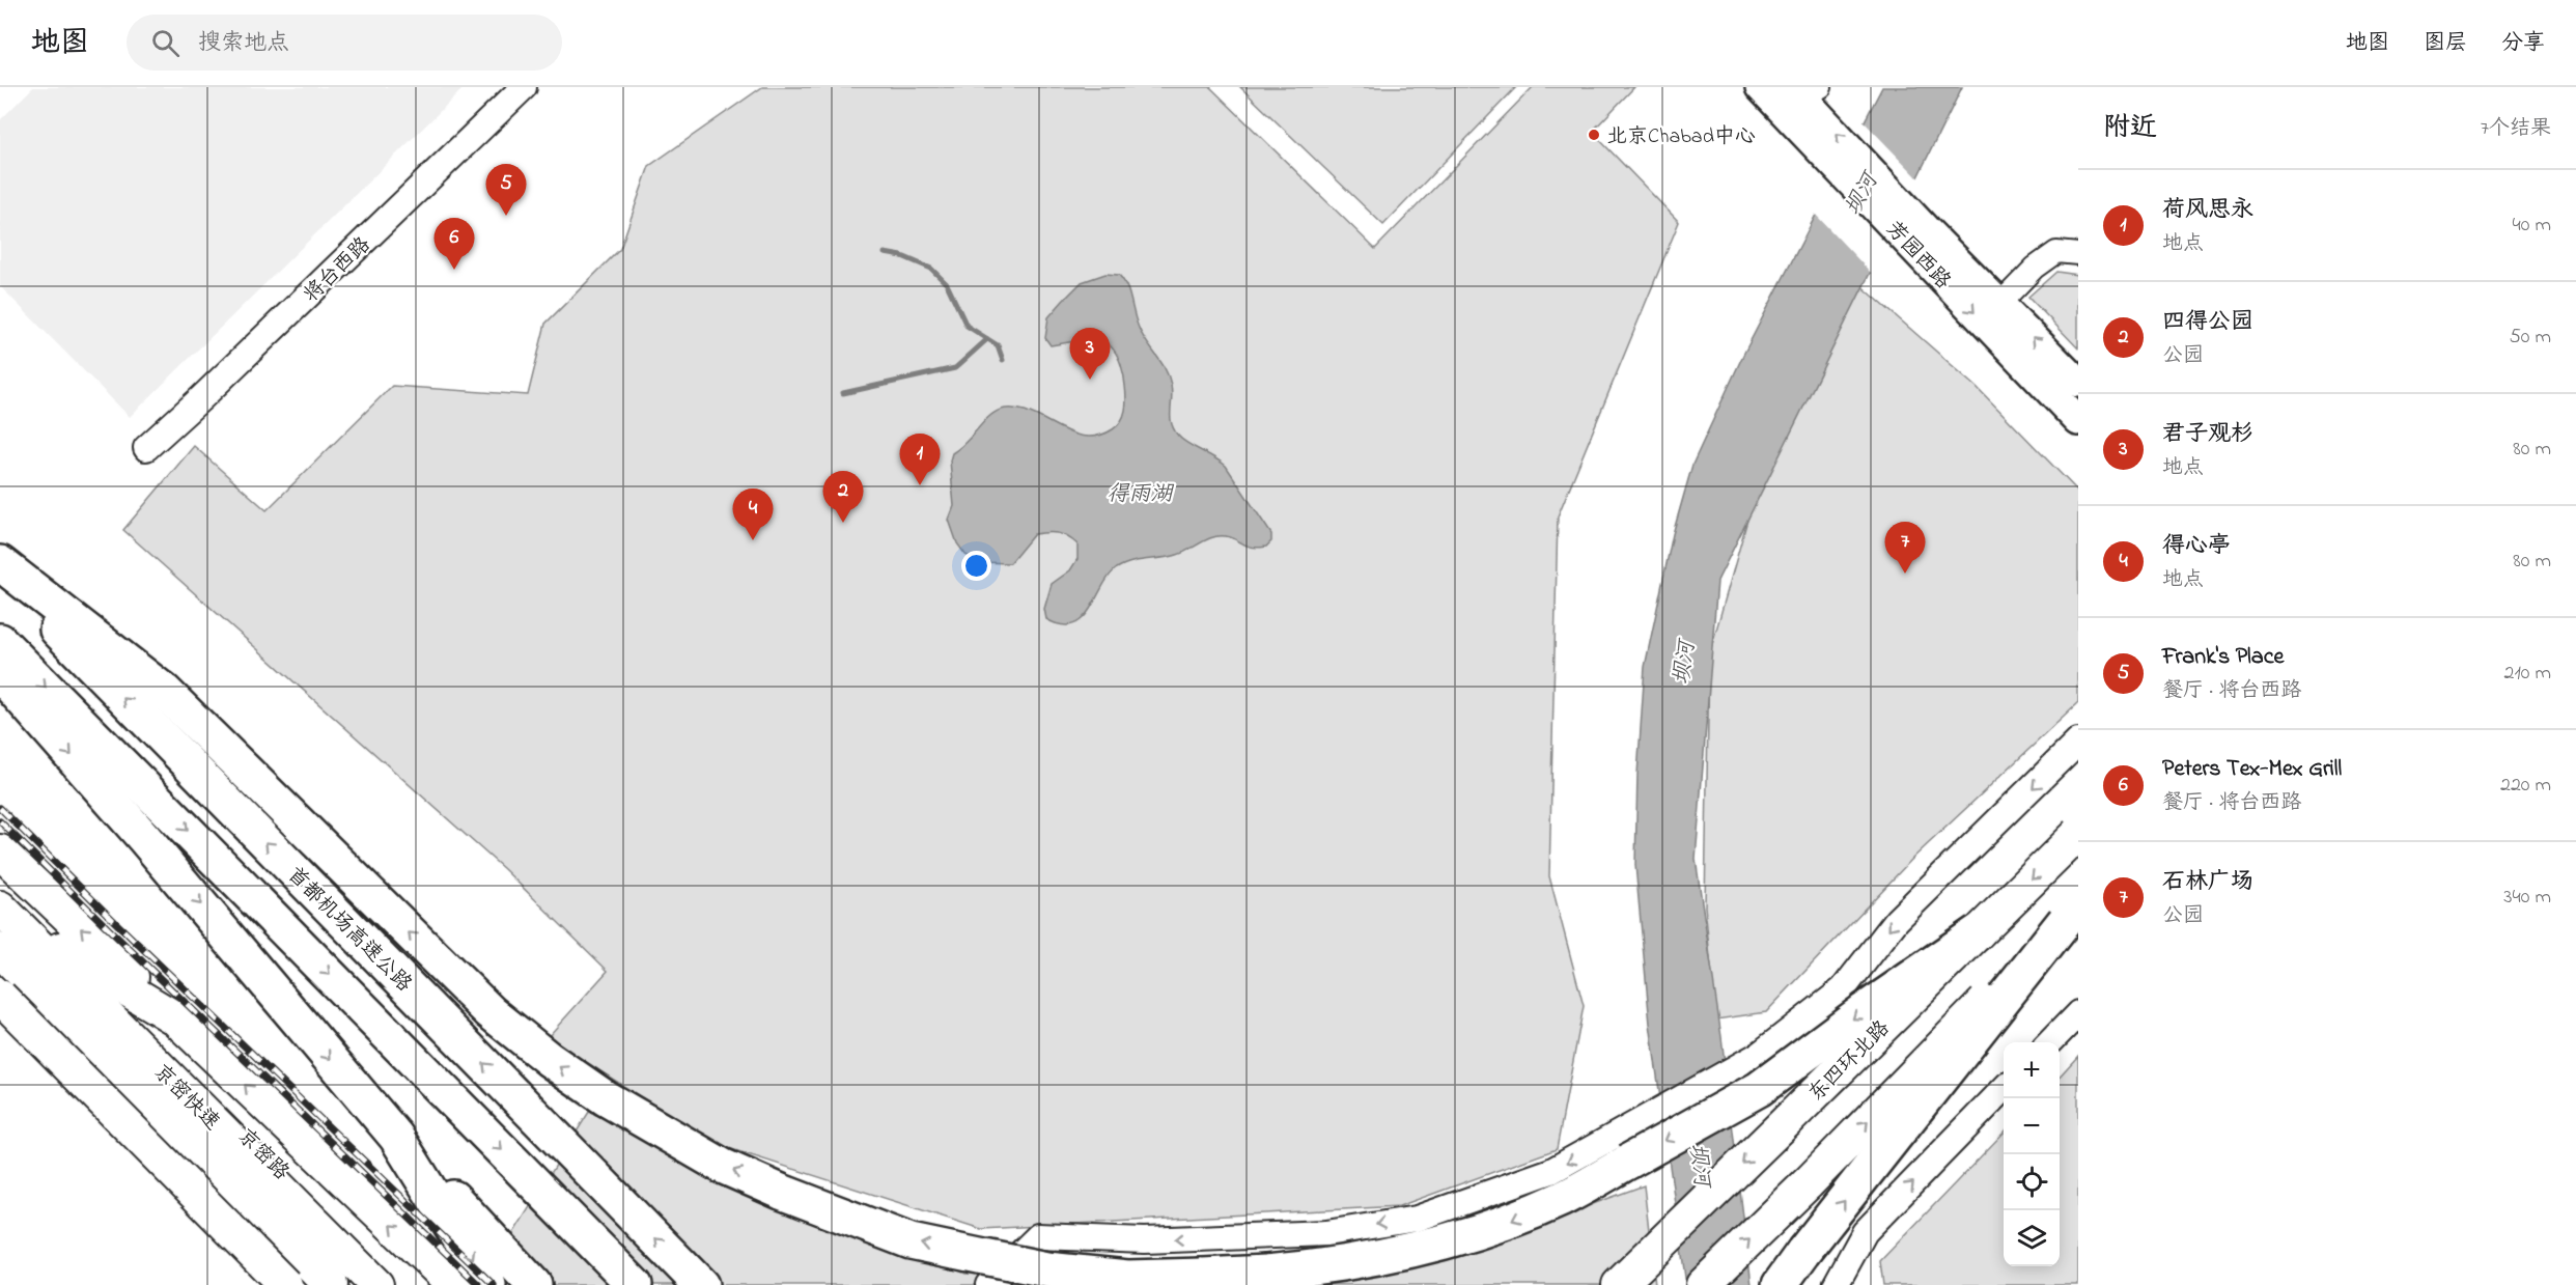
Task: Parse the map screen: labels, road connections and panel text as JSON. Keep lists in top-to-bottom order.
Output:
{
  "streets": {
    "highway": ["首都机场高速公路", "东四环北路", "京密快速"],
    "main road": ["芳园西路", "京密路"],
    "street": ["将台西路"]
  },
  "water": ["坝河", "得雨湖"],
  "places": ["北京Chabad中心"],
  "page": {
    "header": "地图",
    "search": "搜索地点",
    "nav": ["地图", "图层", "分享"],
    "heading": ["附近", "7个结果"],
    "pins": [
      "5",
      "6",
      "3",
      "1",
      "2",
      "4",
      "7"
    ],
    "list": [
      {
        "mark": "1",
        "name": "荷风思永",
        "note": "地点",
        "value": "40 m"
      },
      {
        "mark": "2",
        "name": "四得公园",
        "note": "公园",
        "value": "50 m"
      },
      {
        "mark": "3",
        "name": "君子观杉",
        "note": "地点",
        "value": "80 m"
      },
      {
        "mark": "4",
        "name": "得心亭",
        "note": "地点",
        "value": "80 m"
      },
      {
        "mark": "5",
        "name": "Frank's Place",
        "note": "餐厅 · 将台西路",
        "value": "210 m"
      },
      {
        "mark": "6",
        "name": "Peters Tex-Mex Grill",
        "note": "餐厅 · 将台西路",
        "value": "220 m"
      },
      {
        "mark": "7",
        "name": "石林广场",
        "note": "公园",
        "value": "340 m"
      }
    ],
    "map_buttons": ["+", "−"]
  }
}
